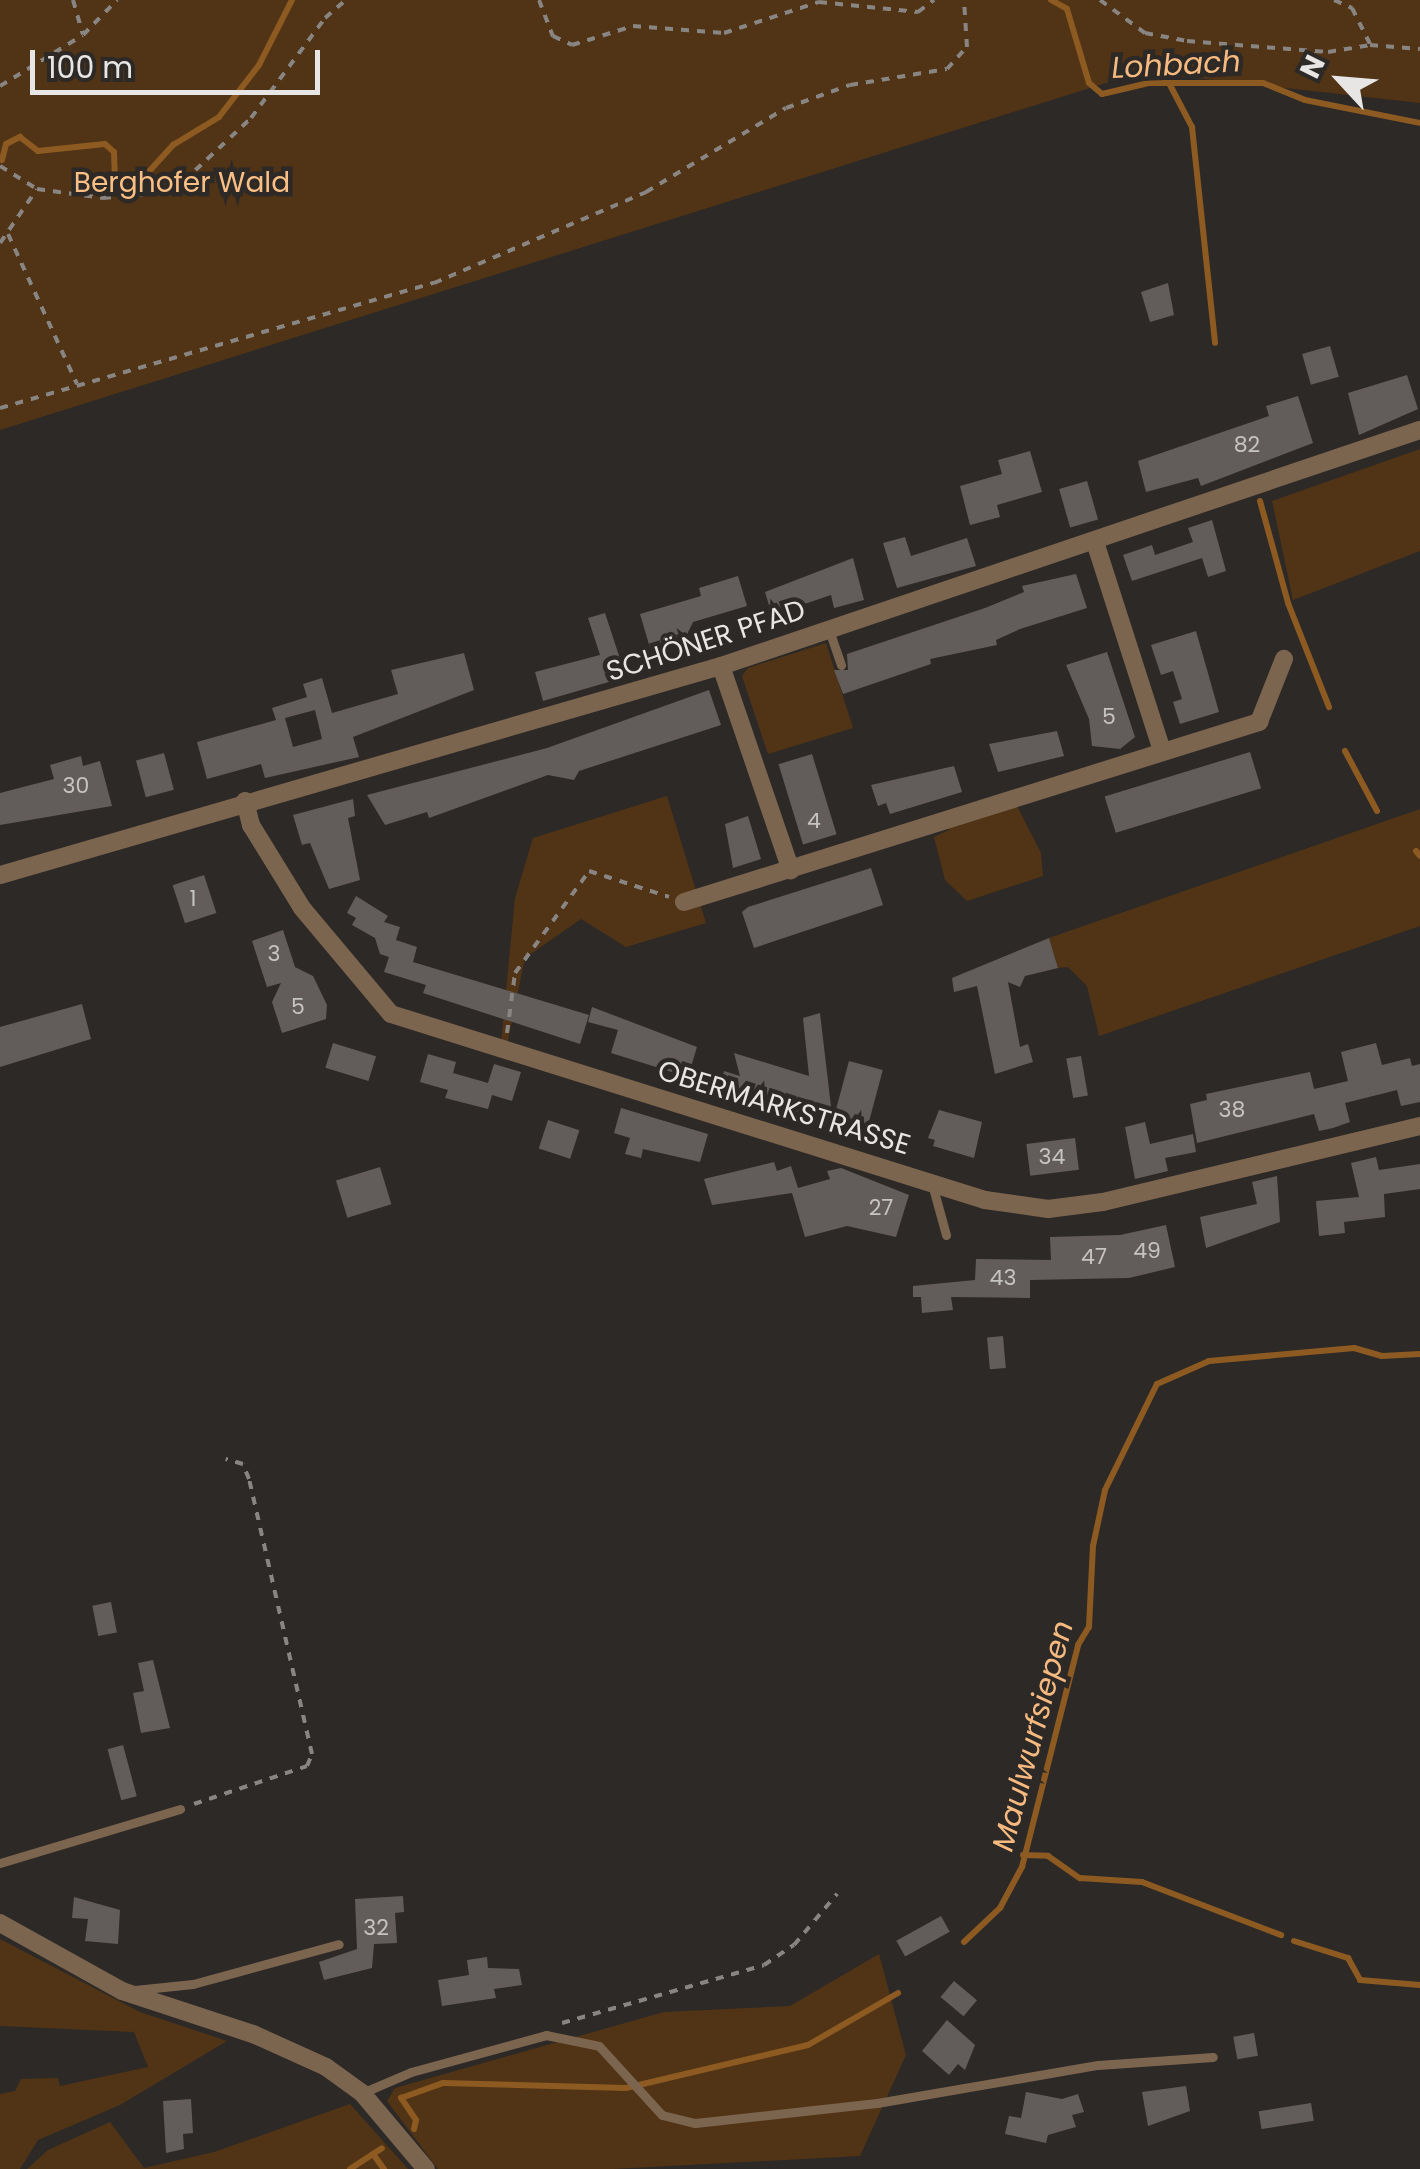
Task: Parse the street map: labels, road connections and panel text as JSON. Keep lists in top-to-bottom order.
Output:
{
  "streets": {
    "street": ["SCHÖNER PFAD", "OBERMARKSTRASSE"]
  },
  "crossings": [
    ["SCHÖNER PFAD", "OBERMARKSTRASSE"]
  ],
  "water": ["Lohbach", "Maulwurfsiepen"],
  "parks": ["Berghofer Wald"],
  "house_numbers": [
    "82",
    "5",
    "30",
    "4",
    "1",
    "3",
    "5",
    "38",
    "34",
    "27",
    "49",
    "47",
    "43",
    "32"
  ],
  "scale_bar": "100 m",
  "north": "top left"
}
